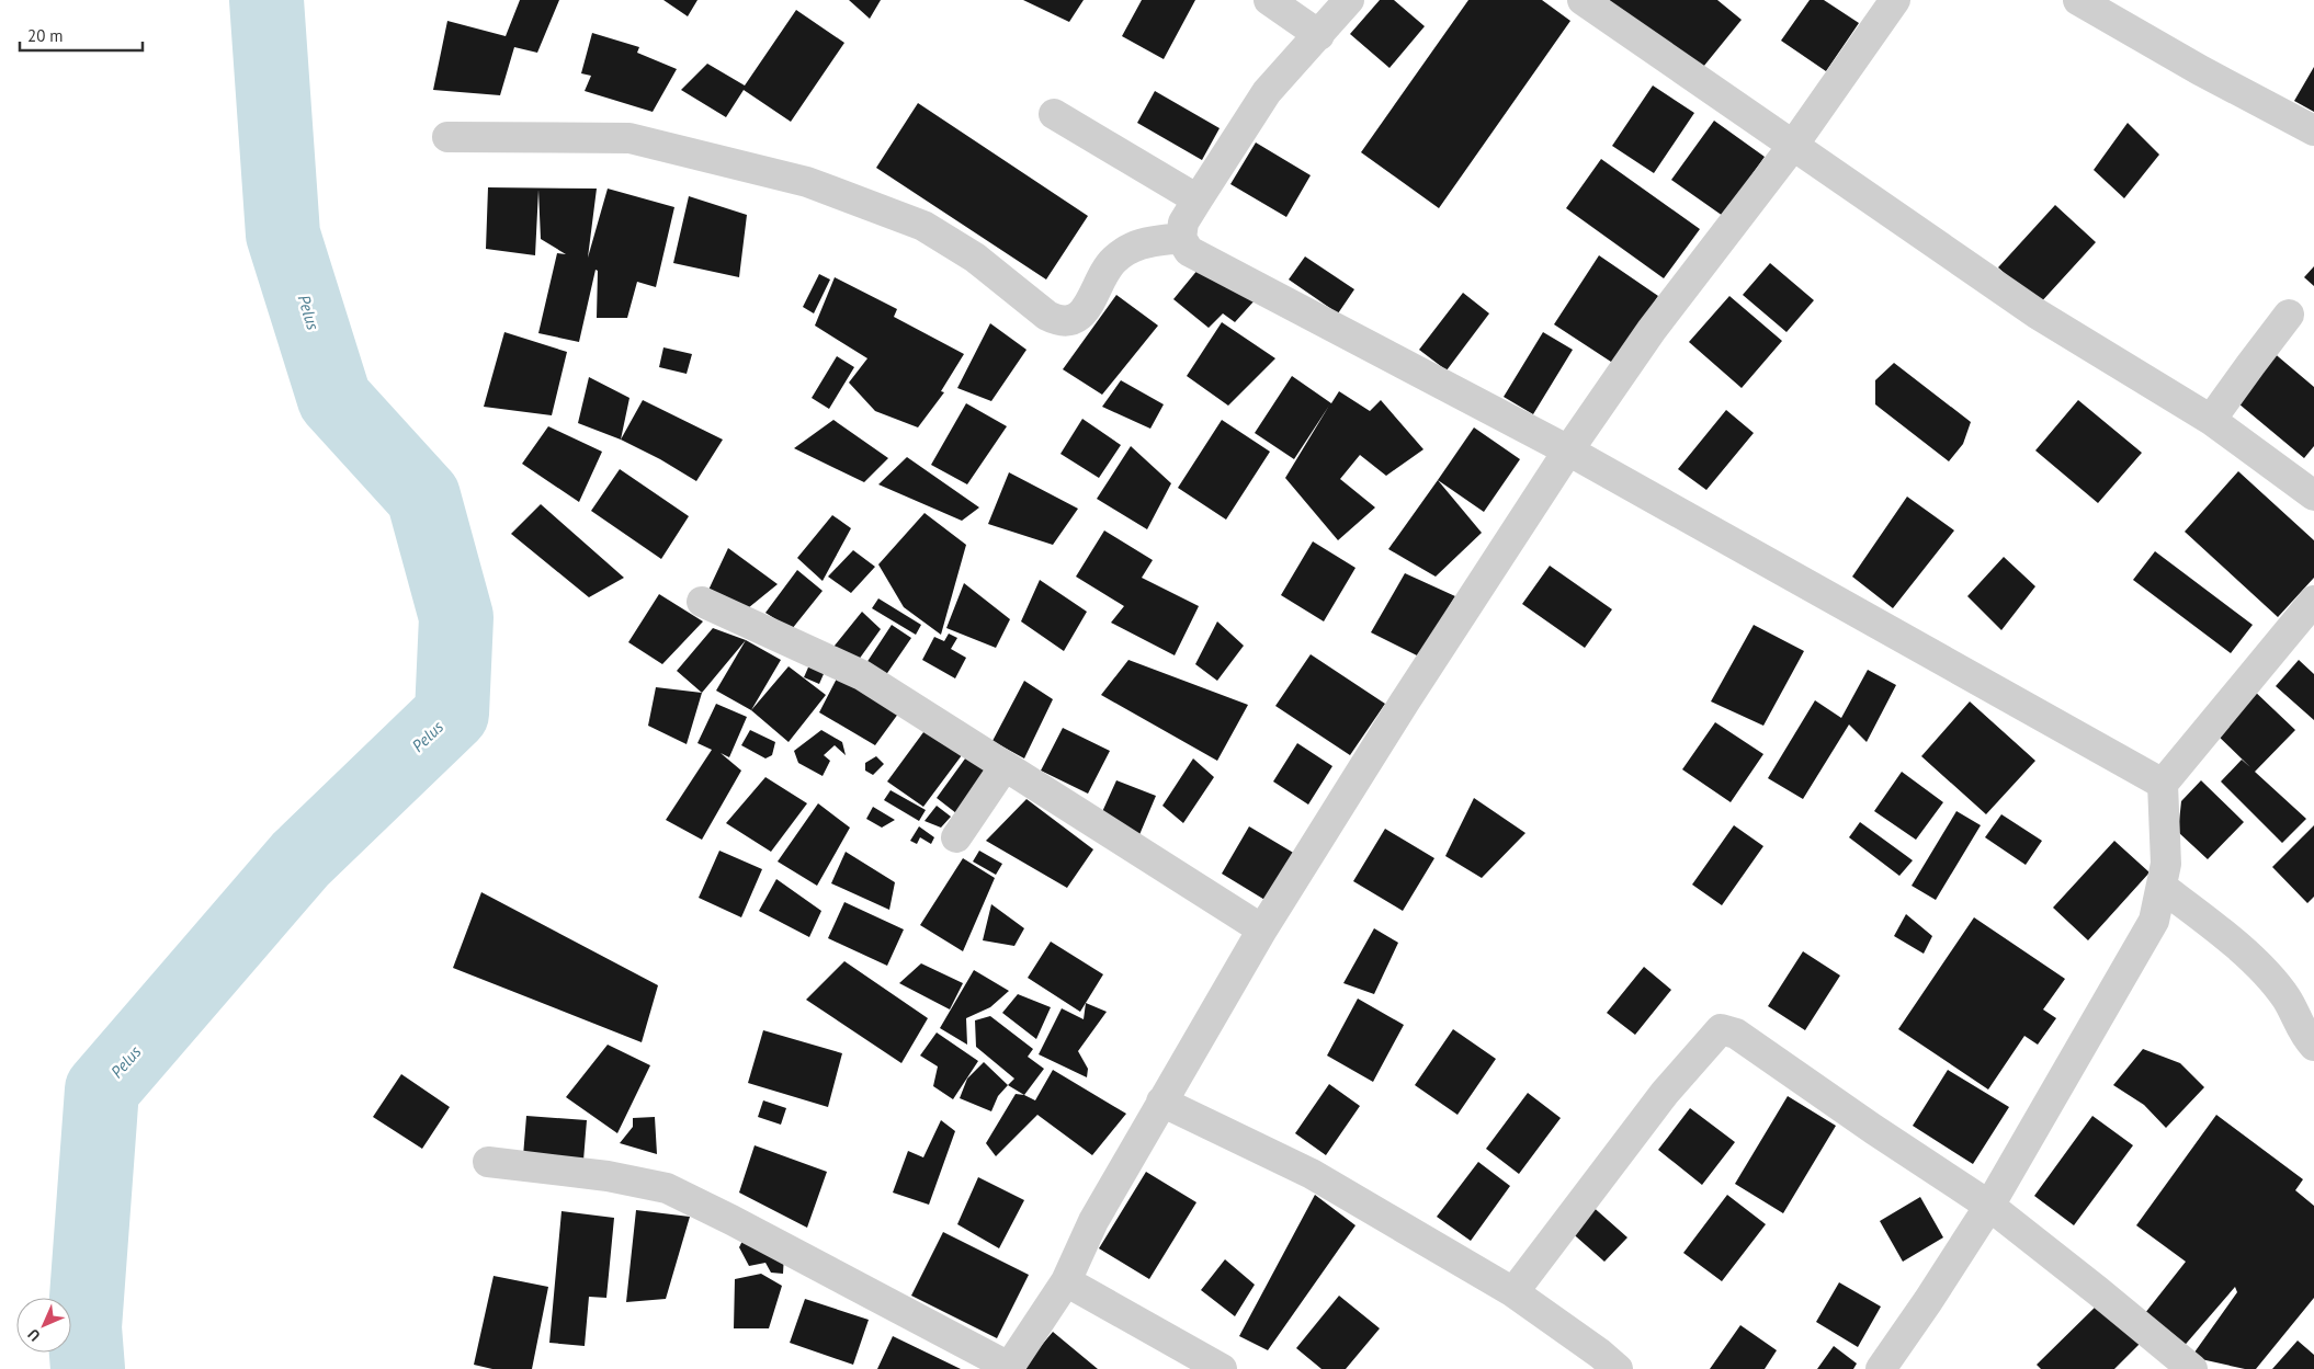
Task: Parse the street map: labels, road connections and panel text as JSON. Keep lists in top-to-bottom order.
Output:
{
  "water": ["Pelus"],
  "scale_bar": "20 m",
  "north": "bottom left"
}
